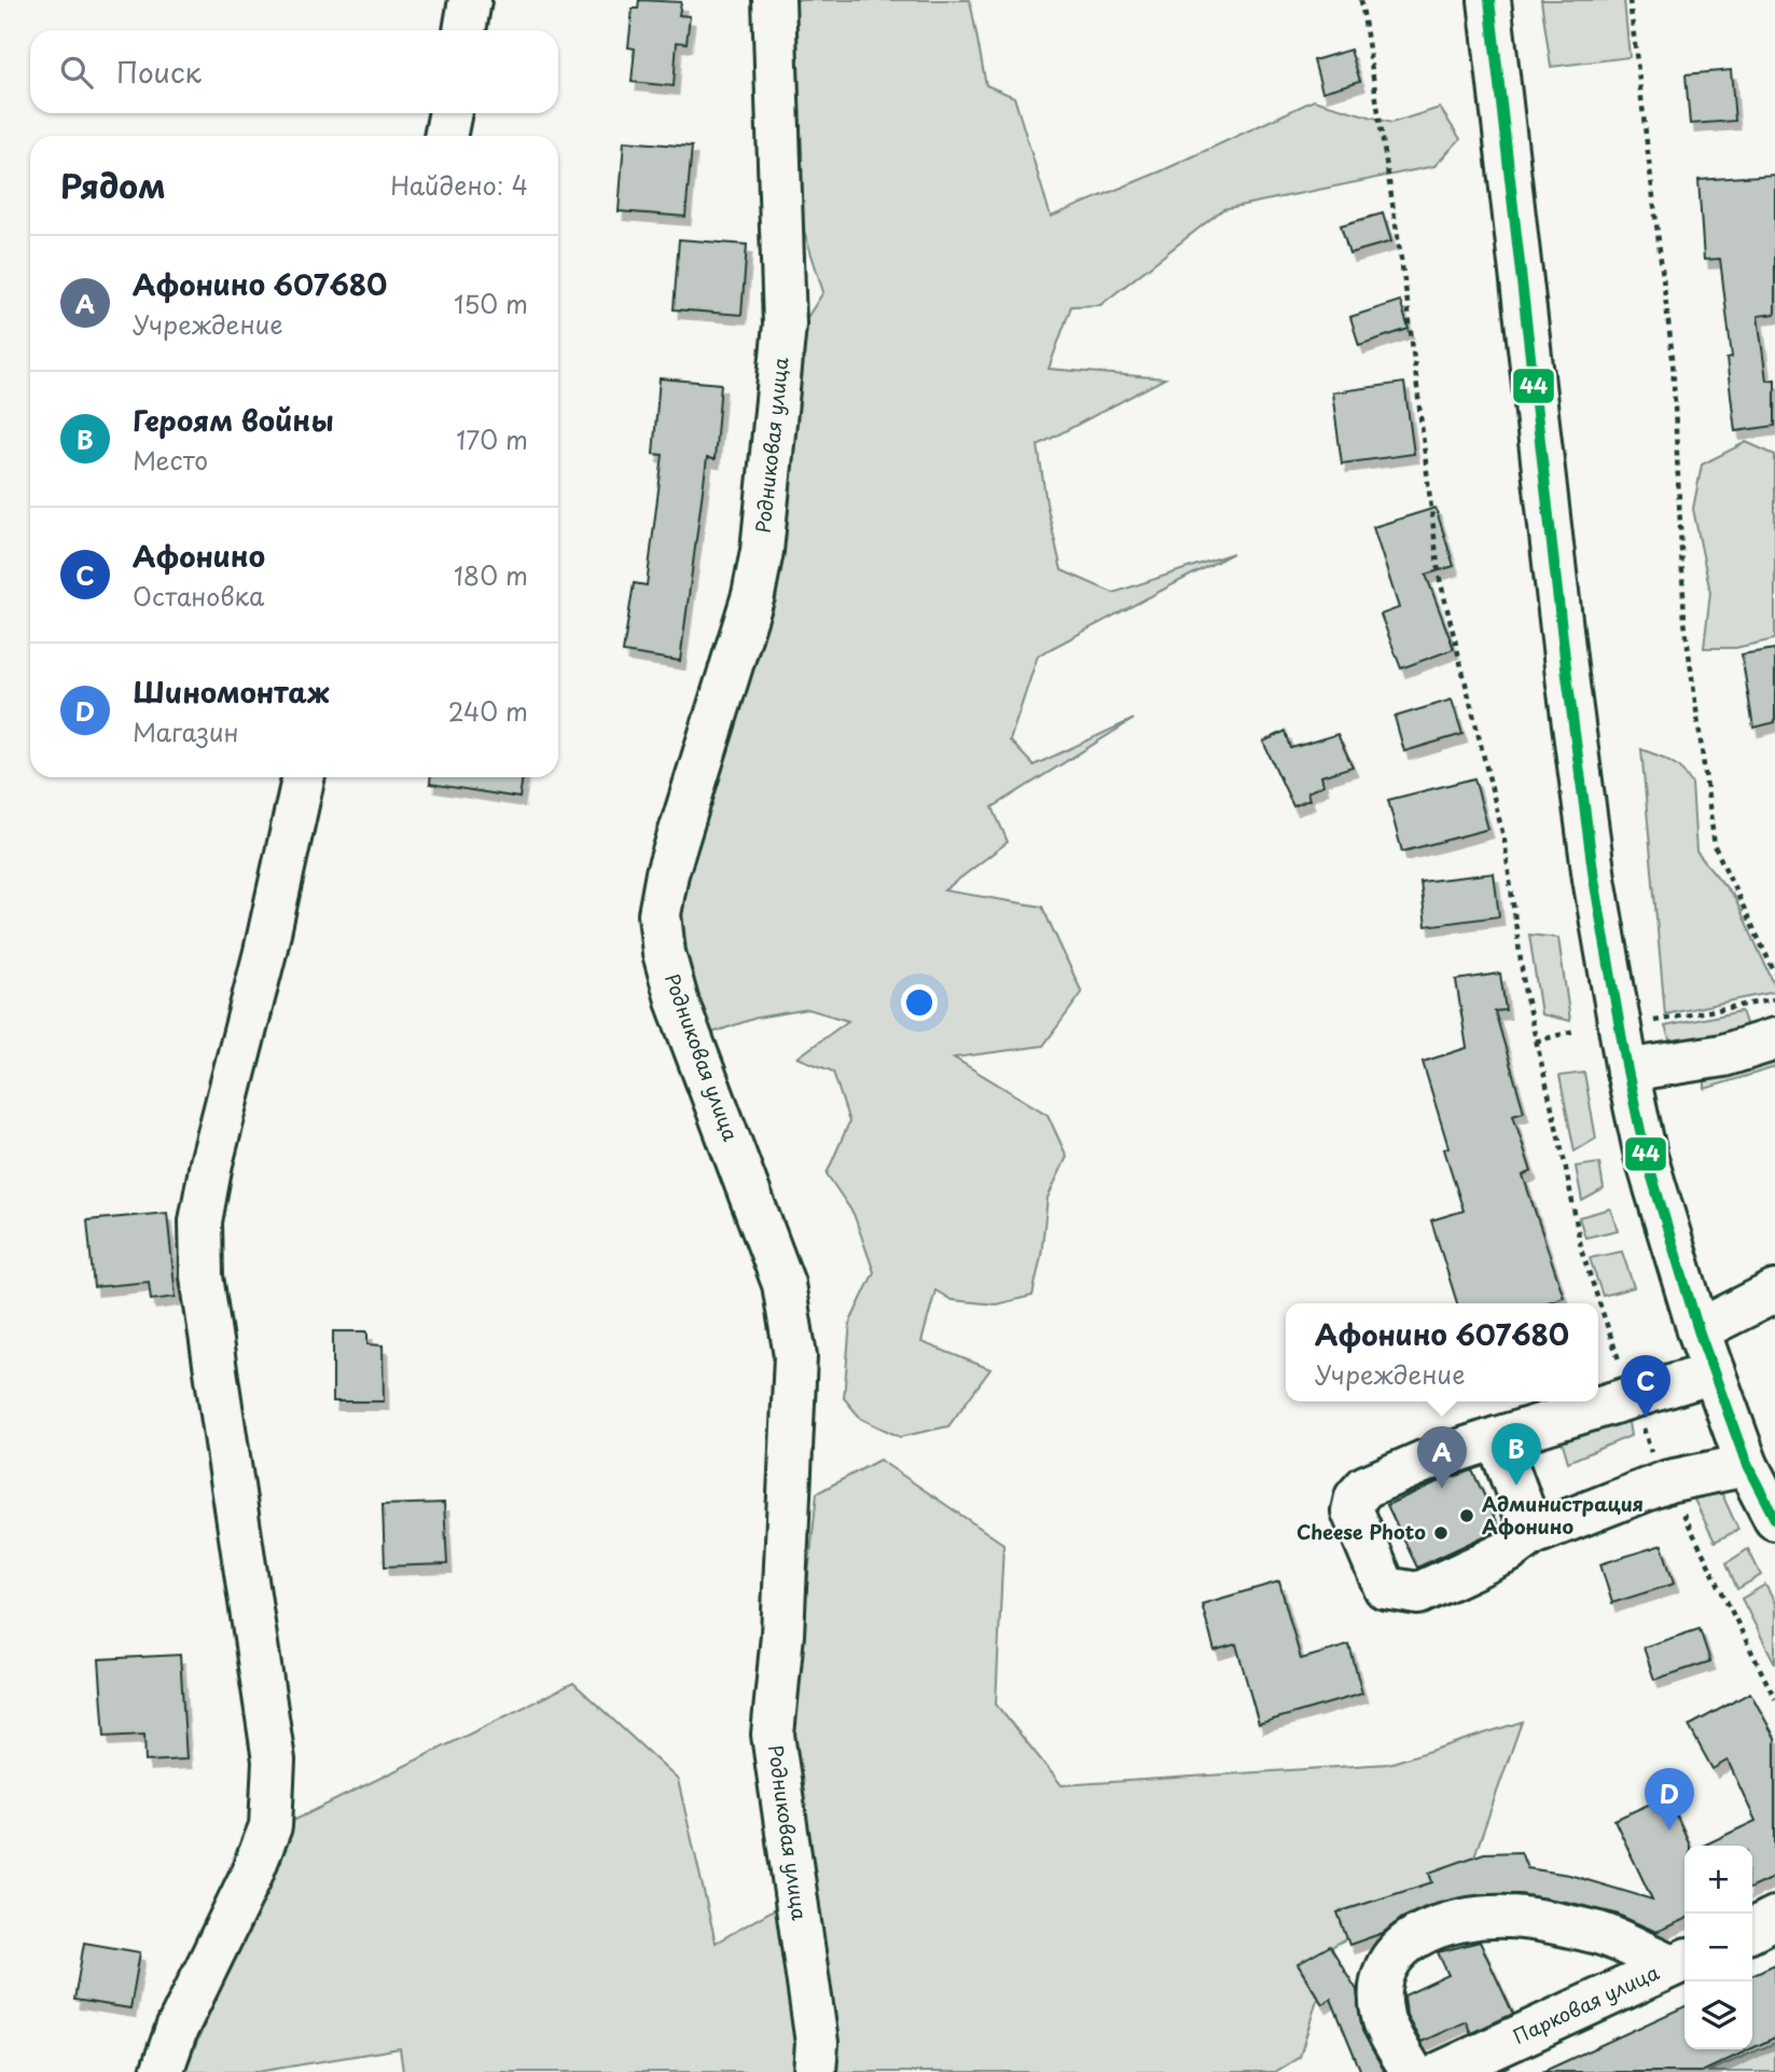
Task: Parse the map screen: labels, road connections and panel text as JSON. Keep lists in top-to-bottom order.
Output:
{
  "streets": {
    "street": ["Родниковая улица", "Парковая улица"]
  },
  "places": ["Администрация Афонино", "Cheese Photo"],
  "lines": ["transit line 44"],
  "page": {
    "search": "Поиск",
    "heading": ["Рядом", "Найдено: 4"],
    "list": [
      {
        "mark": "A",
        "name": "Афонино 607680",
        "note": "Учреждение",
        "value": "150 m"
      },
      {
        "mark": "B",
        "name": "Героям войны",
        "note": "Место",
        "value": "170 m"
      },
      {
        "mark": "C",
        "name": "Афонино",
        "note": "Остановка",
        "value": "180 m"
      },
      {
        "mark": "D",
        "name": "Шиномонтаж",
        "note": "Магазин",
        "value": "240 m"
      }
    ],
    "popup": ["Афонино 607680", "Учреждение"],
    "pins": [
      "C",
      "B",
      "A",
      "D"
    ],
    "map_buttons": ["+", "−"]
  }
}
